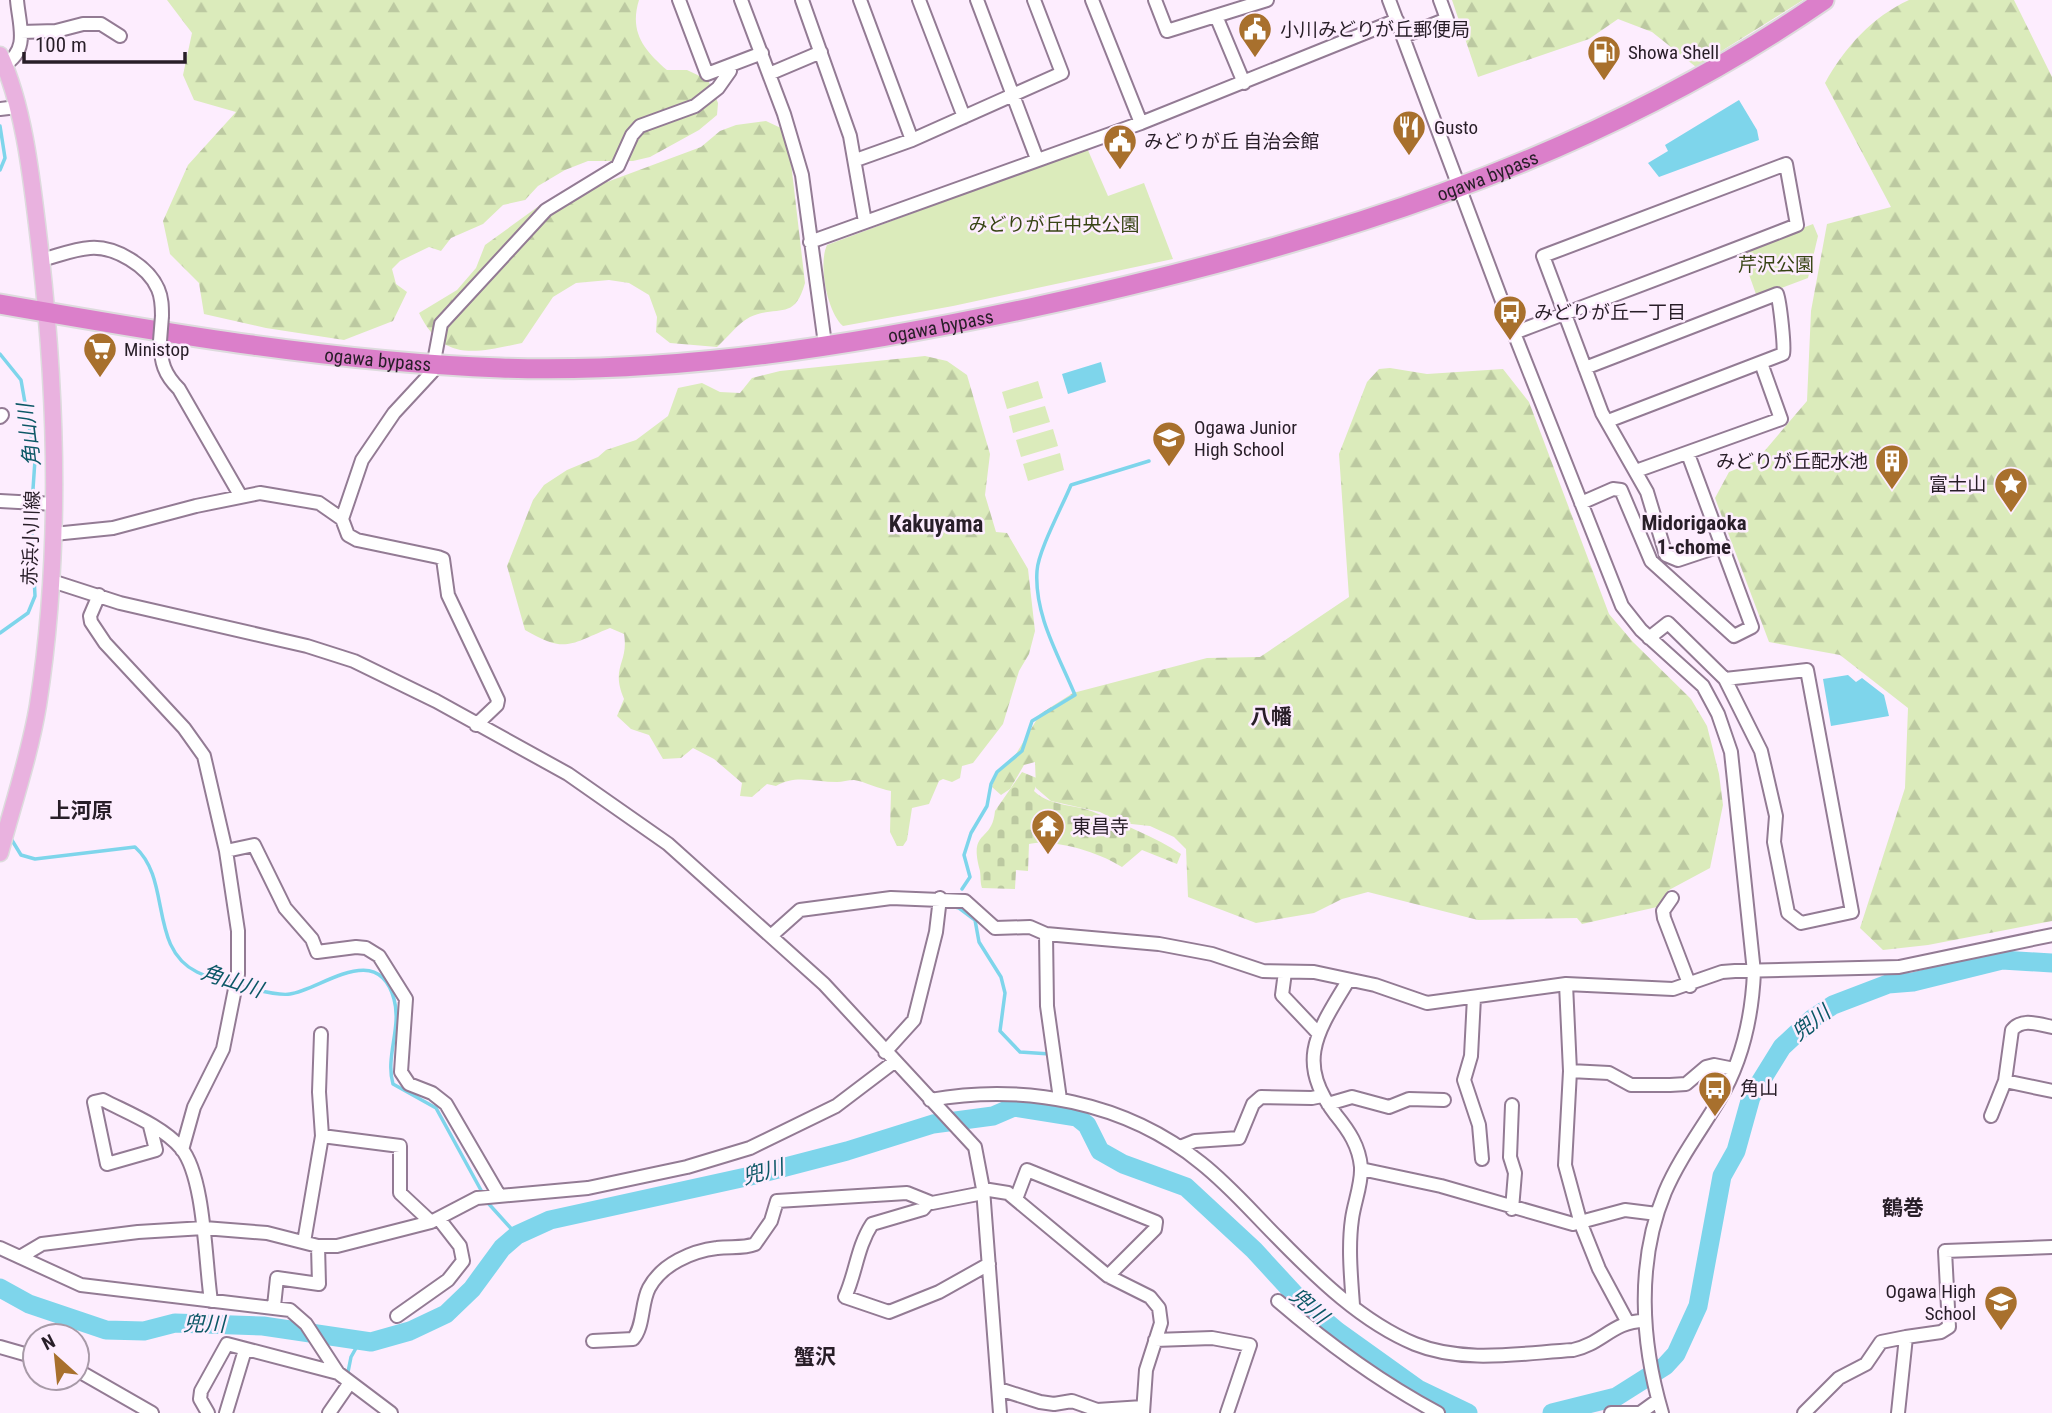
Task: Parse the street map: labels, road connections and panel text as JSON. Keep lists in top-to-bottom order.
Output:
{
  "streets": {
    "highway": ["ogawa bypass"],
    "main road": ["赤浜小川線"]
  },
  "crossings": [
    ["ogawa bypass", "赤浜小川線"]
  ],
  "districts": [
    "Midorigaoka 1-chome",
    "Kakuyama",
    "八幡",
    "上河原",
    "鶴巻",
    "蟹沢"
  ],
  "water": ["角山川", "兜川"],
  "parks": ["みどりが丘中央公園", "芹沢公園"],
  "places": {
    "public building": ["小川みどりが丘郵便局", "みどりが丘 自治会館"],
    "fuel station": ["Showa Shell"],
    "restaurant": ["Gusto"],
    "bus stop": ["みどりが丘一丁目", "角山"],
    "supermarket": ["Ministop"],
    "school or university": ["Ogawa Junior High School", "Ogawa High School"],
    "building": ["みどりが丘配水池"],
    "place": ["富士山"],
    "temple": ["東昌寺"]
  },
  "scale_bar": "100 m",
  "north": "top left"
}
